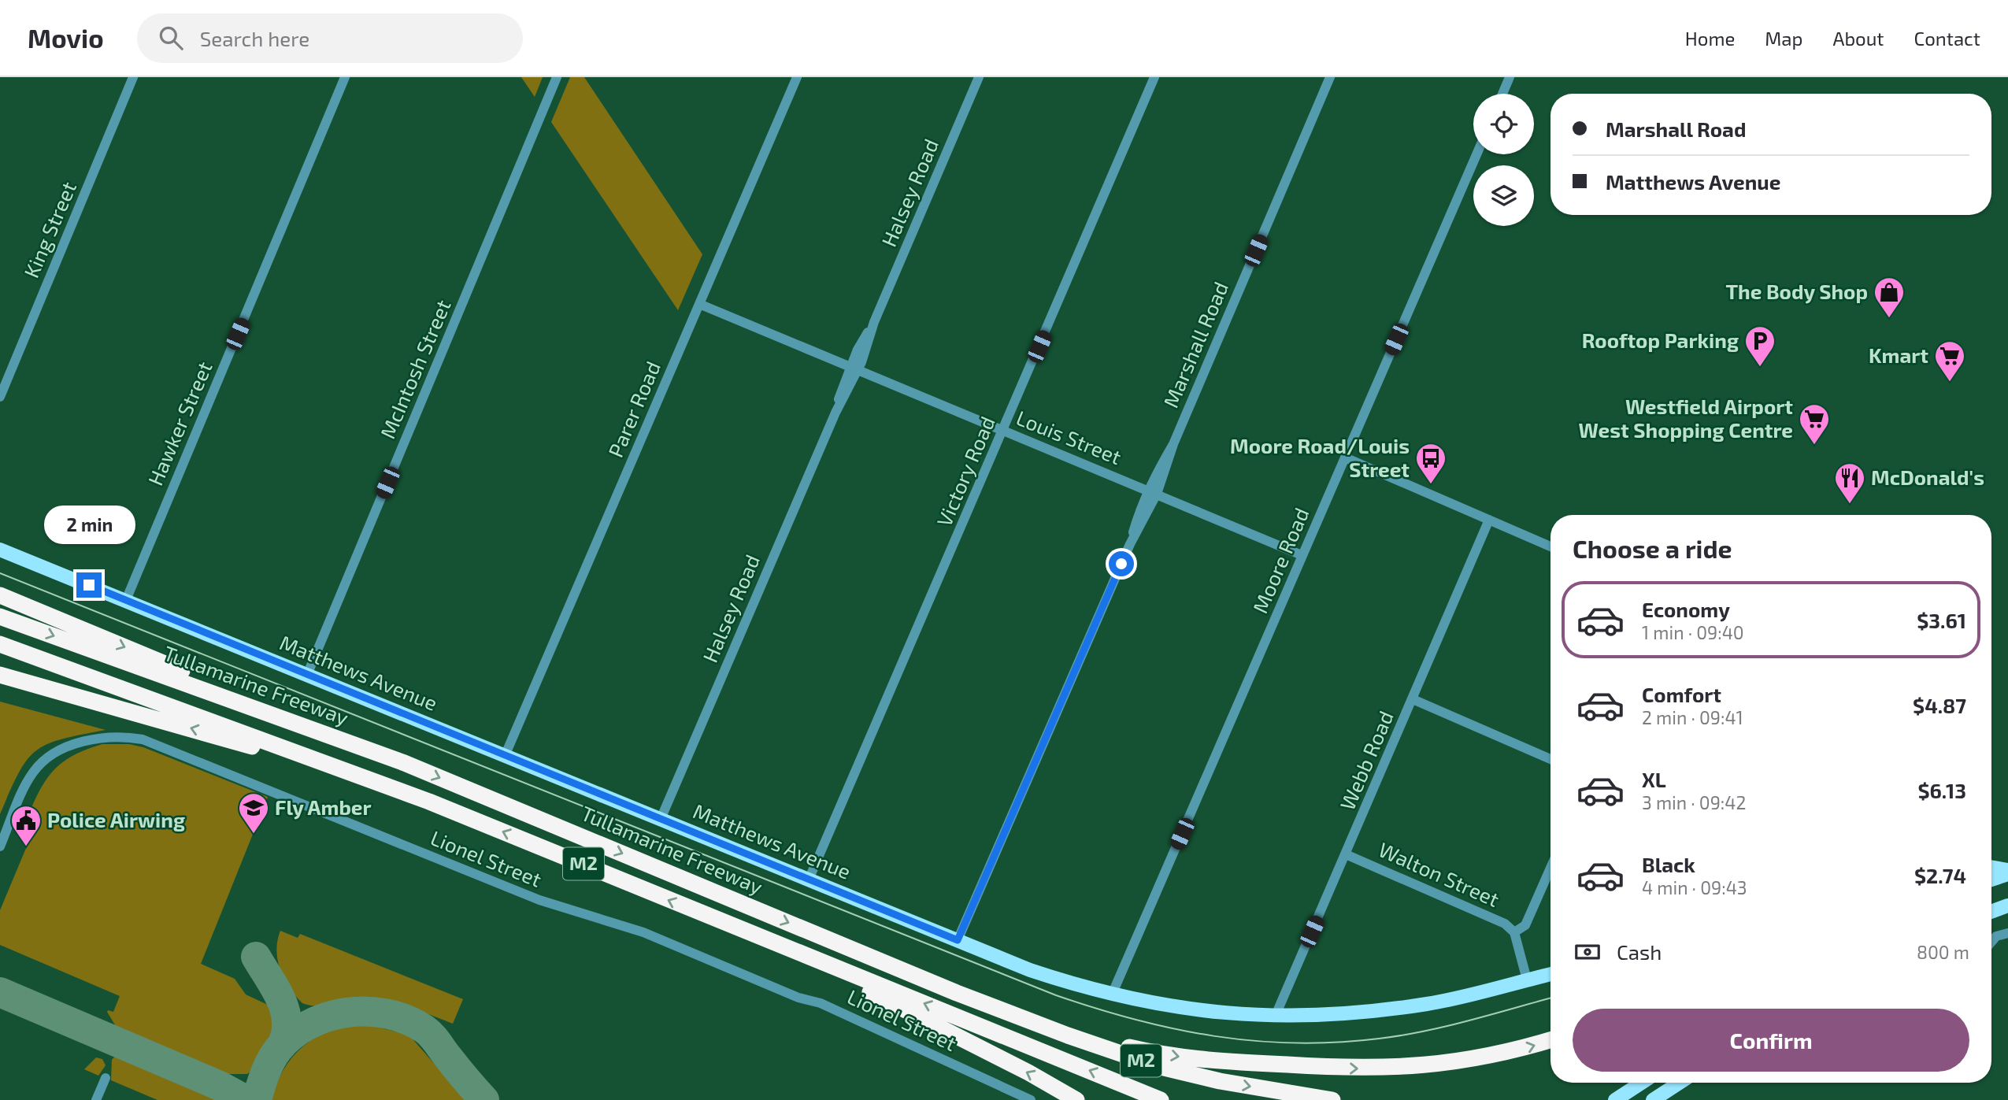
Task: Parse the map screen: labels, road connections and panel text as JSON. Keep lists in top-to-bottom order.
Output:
{
  "streets": {
    "highway": ["Tullamarine Freeway", "M2"],
    "main road": ["Matthews Avenue"],
    "street": [
      "Halsey Road",
      "King Street",
      "Marshall Road",
      "McIntosh Street",
      "Parer Road",
      "Hawker Street",
      "Louis Street",
      "Victory Road",
      "Moore Road",
      "Webb Road",
      "Lionel Street",
      "Walton Street"
    ]
  },
  "crossings": [
    ["Halsey Road", "Louis Street"],
    ["Halsey Road", "Matthews Avenue"],
    ["Marshall Road", "Louis Street"],
    ["Marshall Road", "Matthews Avenue"],
    ["McIntosh Street", "Matthews Avenue"],
    ["Parer Road", "Louis Street"],
    ["Parer Road", "Matthews Avenue"],
    ["Hawker Street", "Matthews Avenue"],
    ["Louis Street", "Victory Road"],
    ["Louis Street", "Moore Road"],
    ["Victory Road", "Matthews Avenue"],
    ["Moore Road", "Matthews Avenue"],
    ["Matthews Avenue", "Webb Road"],
    ["Webb Road", "Walton Street"]
  ],
  "places": {
    "shop": ["The Body Shop"],
    "parking": ["Rooftop Parking"],
    "supermarket": ["Kmart", "Westfield Airport West Shopping Centre"],
    "bus stop": ["Moore Road/Louis Street"],
    "restaurant": ["McDonald's"],
    "school or university": ["Fly Amber"],
    "public building": ["Police Airwing"]
  },
  "page": {
    "header": "Movio",
    "search": "Search here",
    "nav": [
      "Home",
      "Map",
      "About",
      "Contact"
    ],
    "banner": ["Marshall Road", "Matthews Avenue"],
    "bubble": "2 min",
    "heading": "Choose a ride",
    "list": [
      {
        "name": "Economy",
        "note": "1 min · 09:40",
        "value": "$3.61"
      },
      {
        "name": "Comfort",
        "note": "2 min · 09:41",
        "value": "$4.87"
      },
      {
        "name": "XL",
        "note": "3 min · 09:42",
        "value": "$6.13"
      },
      {
        "name": "Black",
        "note": "4 min · 09:43",
        "value": "$2.74"
      }
    ],
    "pay": ["Cash", "800 m"],
    "buttons": "Confirm"
  }
}
